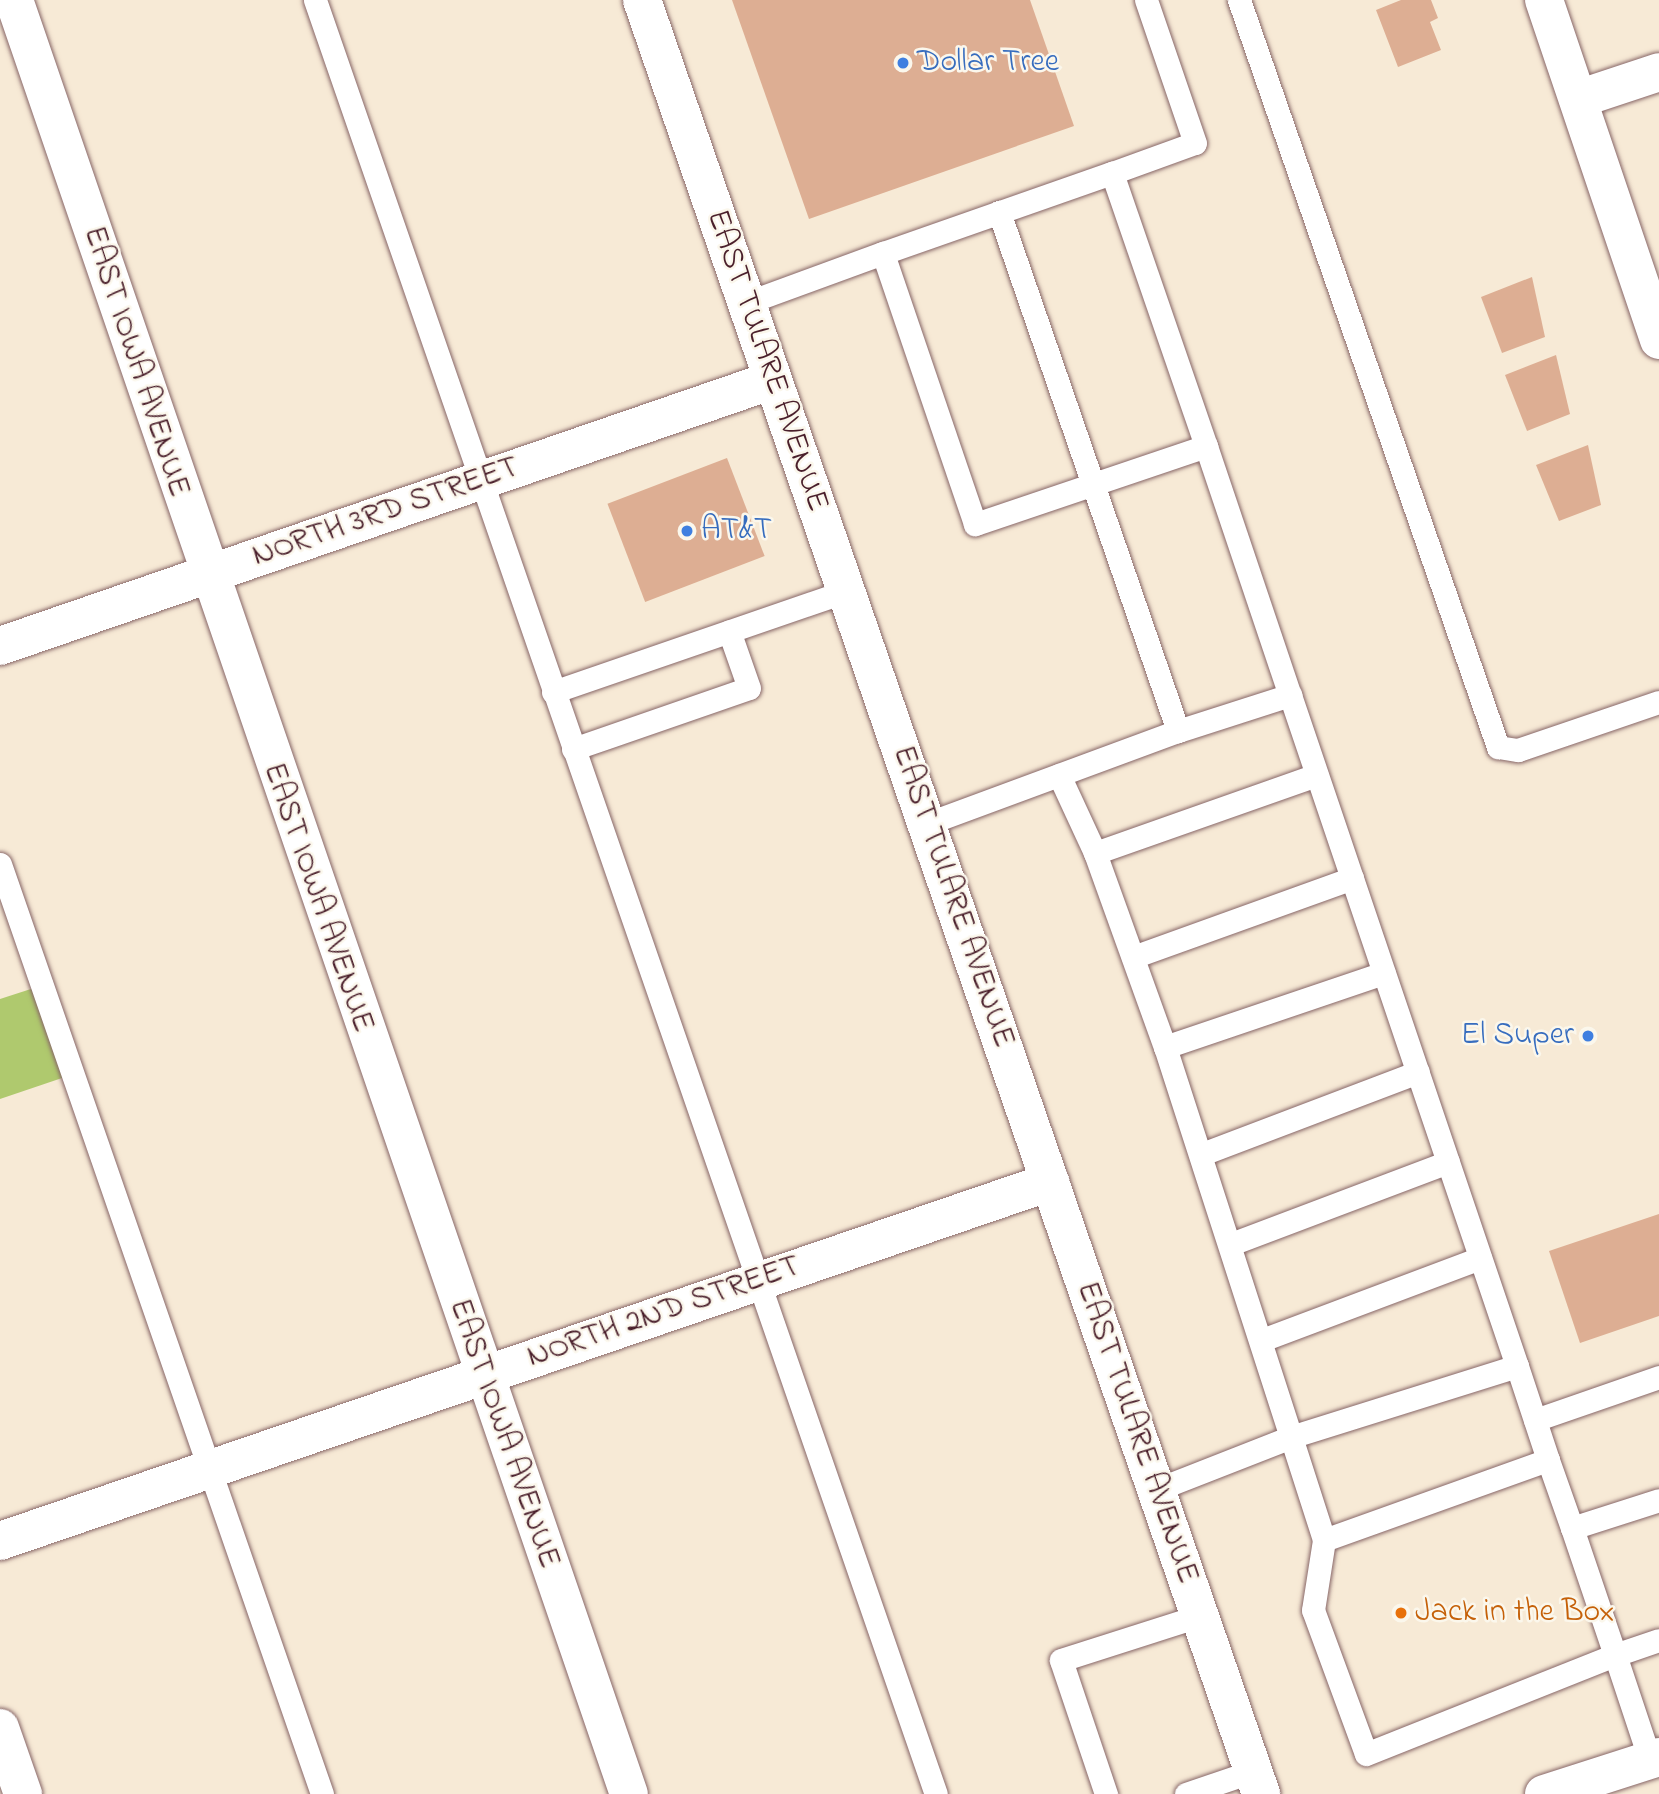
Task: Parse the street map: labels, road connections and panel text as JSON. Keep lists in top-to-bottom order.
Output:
{
  "streets": {
    "street": [
      "EAST TULARE AVENUE",
      "EAST IOWA AVENUE",
      "NORTH 3RD STREET",
      "NORTH 2ND STREET"
    ]
  },
  "crossings": [
    ["EAST TULARE AVENUE", "NORTH 3RD STREET"],
    ["EAST TULARE AVENUE", "NORTH 2ND STREET"],
    ["EAST IOWA AVENUE", "NORTH 3RD STREET"],
    ["EAST IOWA AVENUE", "NORTH 2ND STREET"]
  ],
  "places": [
    "Dollar Tree",
    "AT&T",
    "El Super",
    "Jack in the Box"
  ]
}
